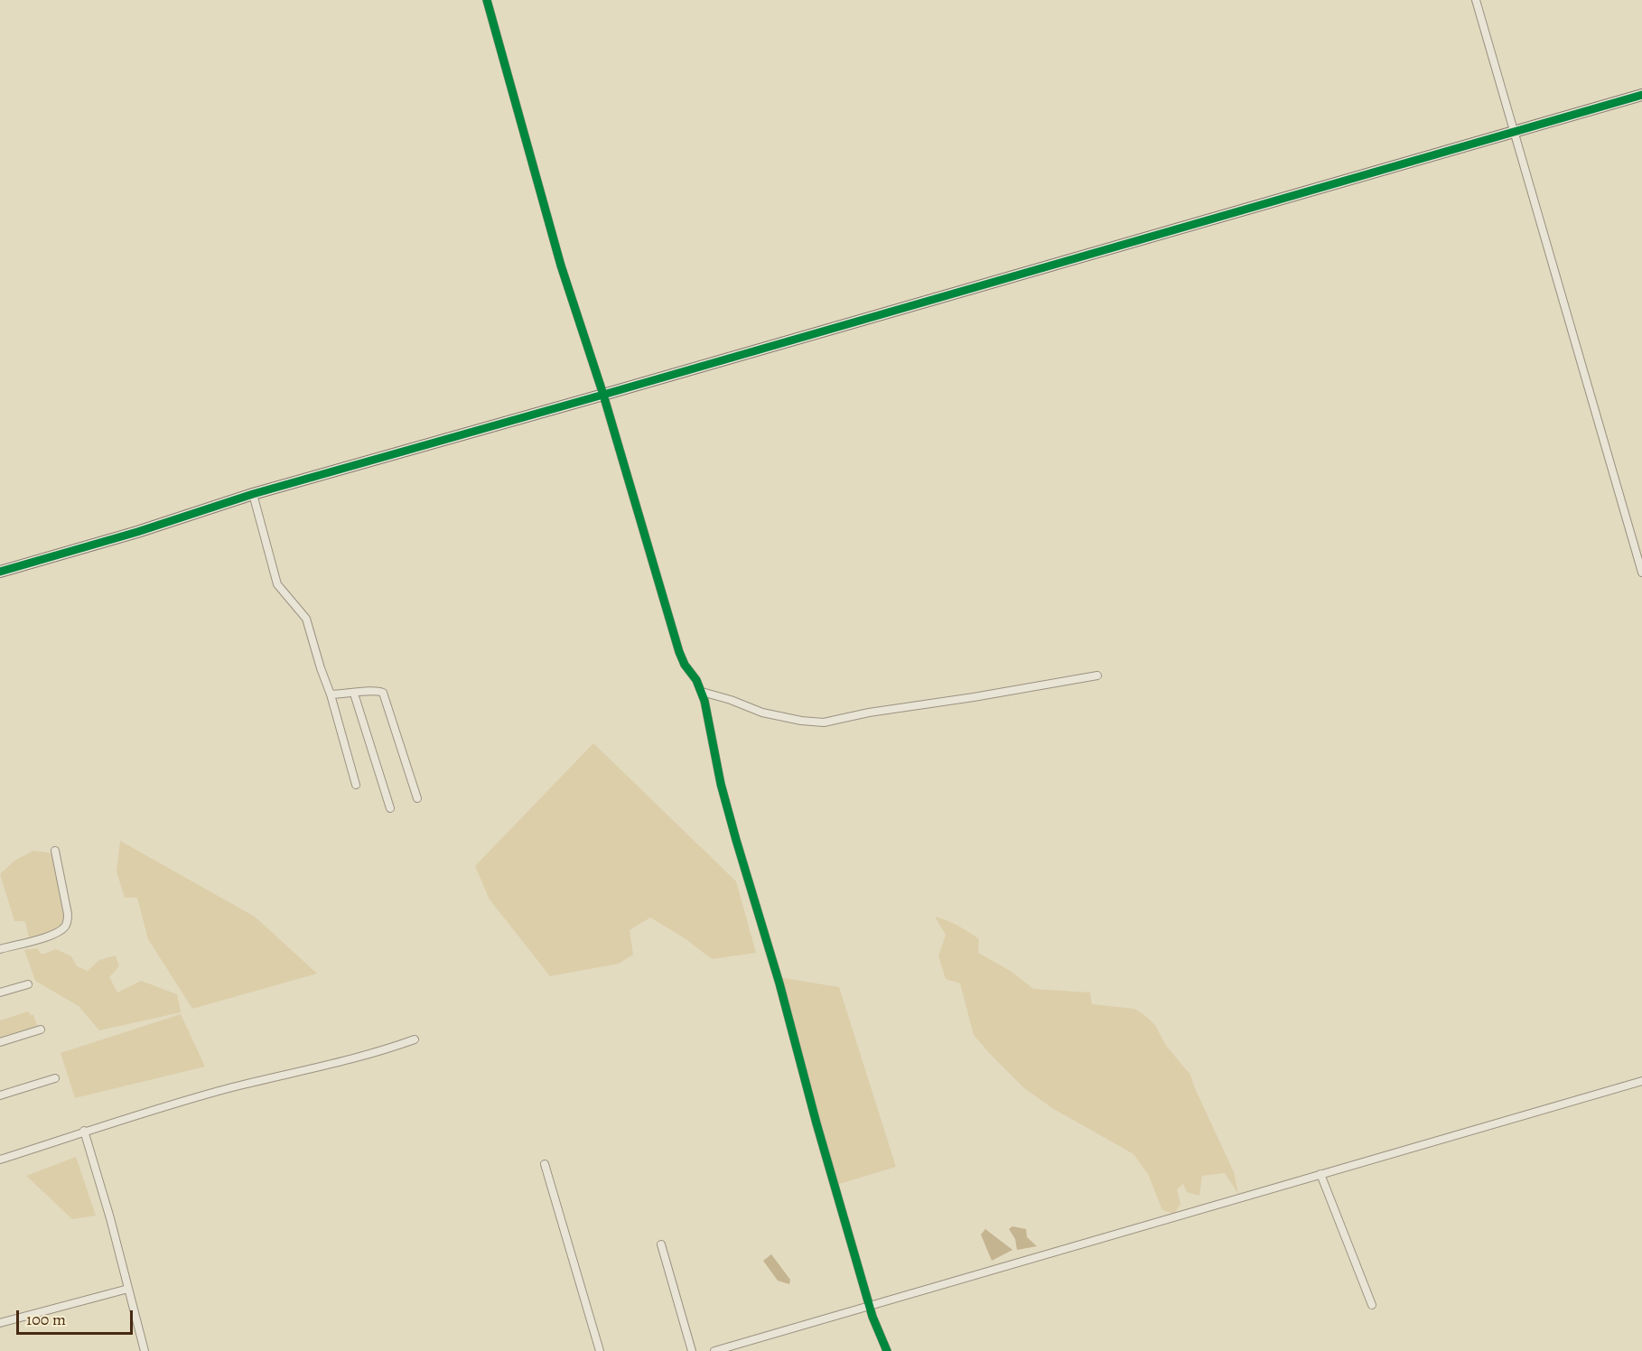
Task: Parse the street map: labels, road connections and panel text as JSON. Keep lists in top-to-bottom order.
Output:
{
  "scale_bar": "100 m"
}
